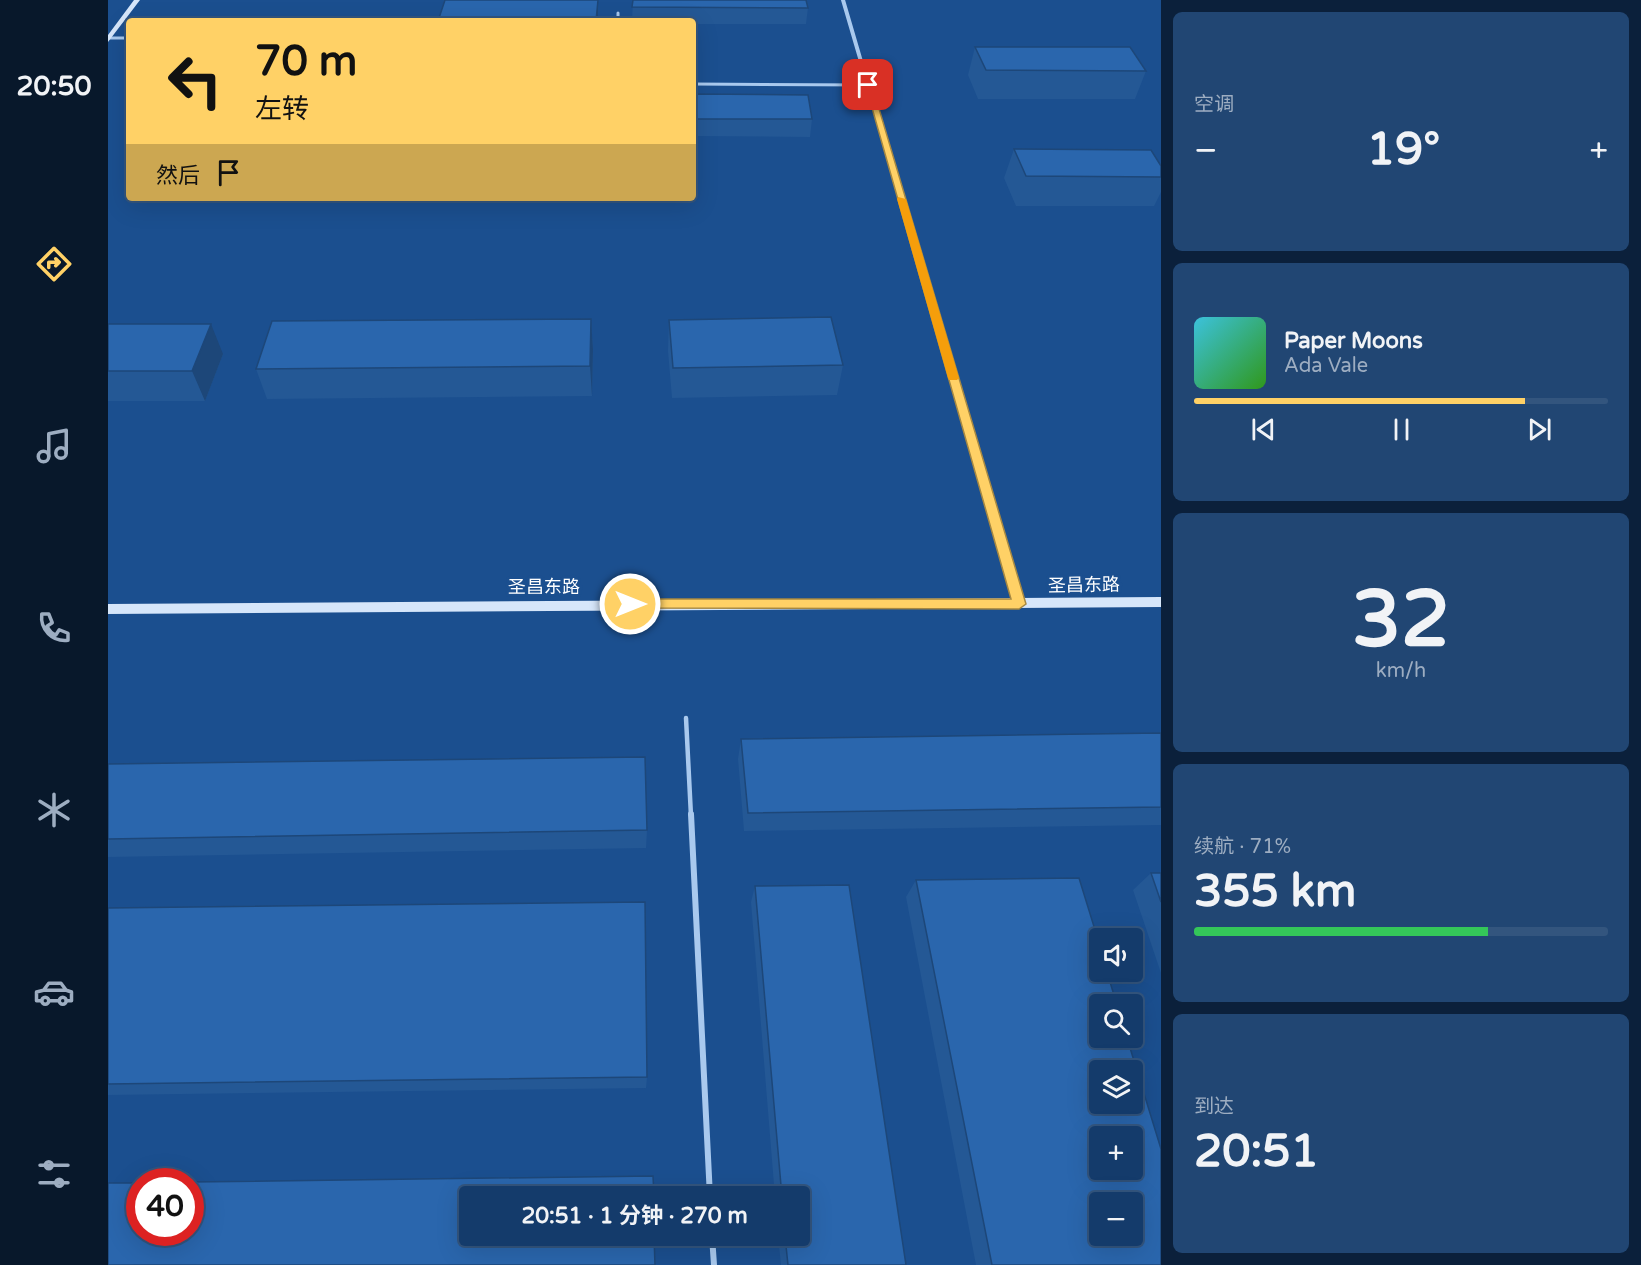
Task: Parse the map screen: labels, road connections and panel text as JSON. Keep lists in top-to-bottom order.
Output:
{
  "streets": {
    "street": ["圣昌东路"]
  },
  "page": {
    "tabs": "20:50",
    "tile": [
      "空调",
      ["32", "km/h"],
      ["续航 · 71%", "355 km"],
      ["到达", "20:51"]
    ],
    "turn": ["70 m", "左转"],
    "heat": ["−", "19°", "+"],
    "then": "然后",
    "song": ["Paper Moons", "Ada Vale"],
    "map_buttons": ["+", "−"],
    "limit": "40",
    "trip": "20:51 · 1 分钟 · 270 m"
  }
}
